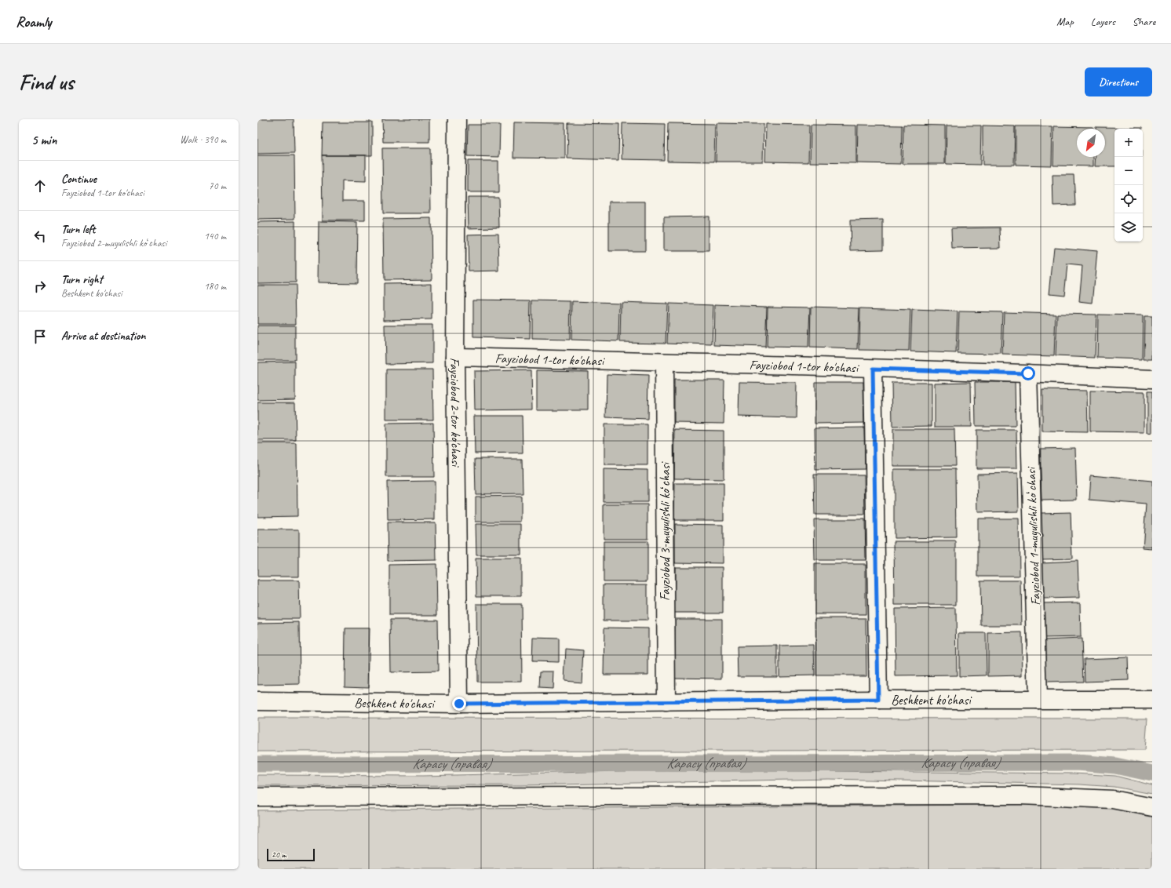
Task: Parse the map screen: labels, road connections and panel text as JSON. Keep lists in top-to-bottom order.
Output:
{
  "streets": {
    "street": [
      "Fayziobod 1-tor ko'chasi",
      "Fayziobod 2-tor ko'chasi",
      "Fayziobod 3-muyulishli koʻchasi",
      "Fayziobod 1-muyulishli koʻchasi",
      "Beshkent ko'chasi"
    ]
  },
  "crossings": [
    ["Fayziobod 1-tor ko'chasi", "Fayziobod 2-tor ko'chasi"],
    ["Fayziobod 1-tor ko'chasi", "Fayziobod 3-muyulishli koʻchasi"],
    ["Fayziobod 1-tor ko'chasi", "Fayziobod 1-muyulishli koʻchasi"],
    ["Fayziobod 2-tor ko'chasi", "Beshkent ko'chasi"],
    ["Fayziobod 3-muyulishli koʻchasi", "Beshkent ko'chasi"],
    ["Fayziobod 1-muyulishli koʻchasi", "Beshkent ko'chasi"]
  ],
  "water": ["Карасу (правая)"],
  "scale_bar": "20 m",
  "north": "bottom left",
  "page": {
    "header": "Roamly",
    "nav": ["Map", "Layers", "Share"],
    "buttons": "Directions",
    "title": "Find us",
    "heading": ["5 min", "Walk · 390 m"],
    "map_buttons": ["+", "−"],
    "list": [
      ["Continue", "Fayziobod 1-tor ko'chasi", "70 m"],
      ["Turn left", "Fayziobod 2-muyulishli koʻchasi", "140 m"],
      ["Turn right", "Beshkent ko'chasi", "180 m"],
      "Arrive at destination"
    ],
    "scale": "20 m"
  }
}
